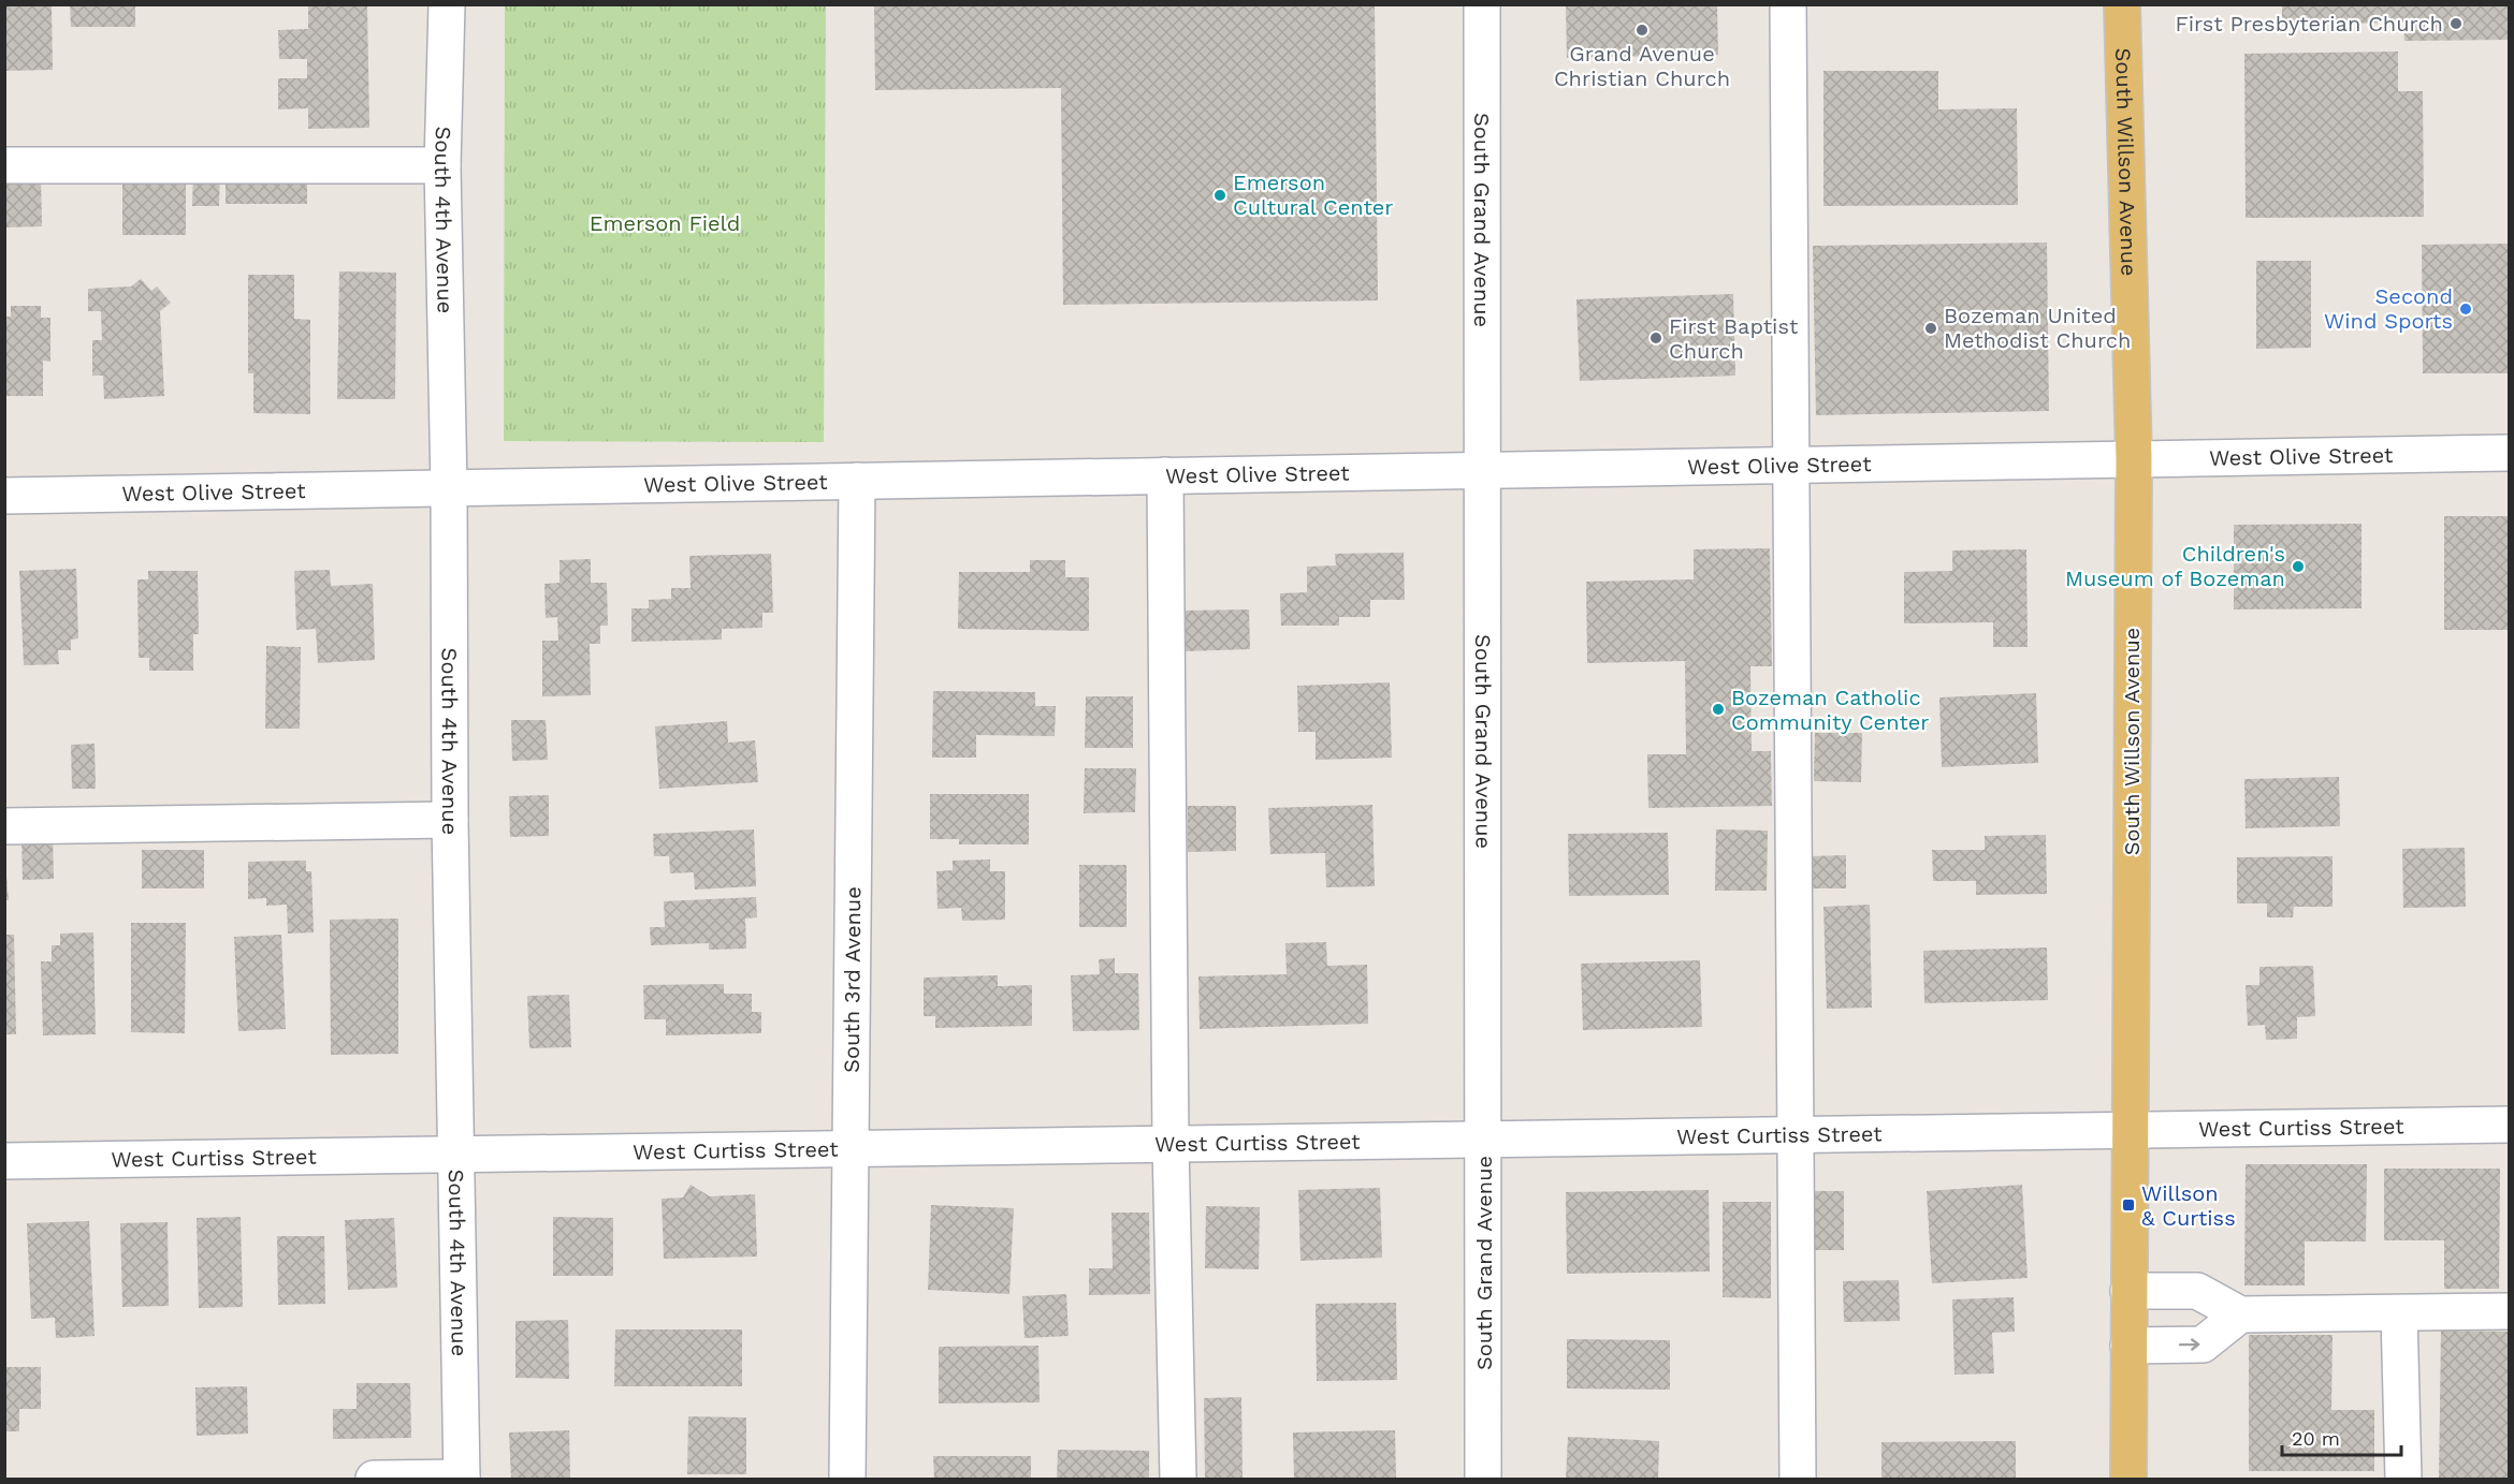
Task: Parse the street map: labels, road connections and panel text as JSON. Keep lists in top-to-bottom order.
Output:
{
  "streets": {
    "main road": ["South Willson Avenue"],
    "street": [
      "South 4th Avenue",
      "South Grand Avenue",
      "West Olive Street",
      "South 3rd Avenue",
      "West Curtiss Street"
    ]
  },
  "crossings": [
    ["South Willson Avenue", "West Olive Street"],
    ["South Willson Avenue", "West Curtiss Street"],
    ["South 4th Avenue", "West Olive Street"],
    ["South 4th Avenue", "West Curtiss Street"],
    ["South Grand Avenue", "West Olive Street"],
    ["South Grand Avenue", "West Curtiss Street"],
    ["West Olive Street", "South 3rd Avenue"],
    ["South 3rd Avenue", "West Curtiss Street"]
  ],
  "parks": ["Emerson Field"],
  "places": {
    "other": [
      "First Presbyterian Church",
      "Grand Avenue Christian Church",
      "Emerson Cultural Center",
      "Second Wind Sports",
      "Bozeman United Methodist Church",
      "First Baptist Church",
      "Children's Museum of Bozeman",
      "Bozeman Catholic Community Center"
    ],
    "transit": ["Willson & Curtiss"]
  },
  "scale_bar": "20 m"
}
